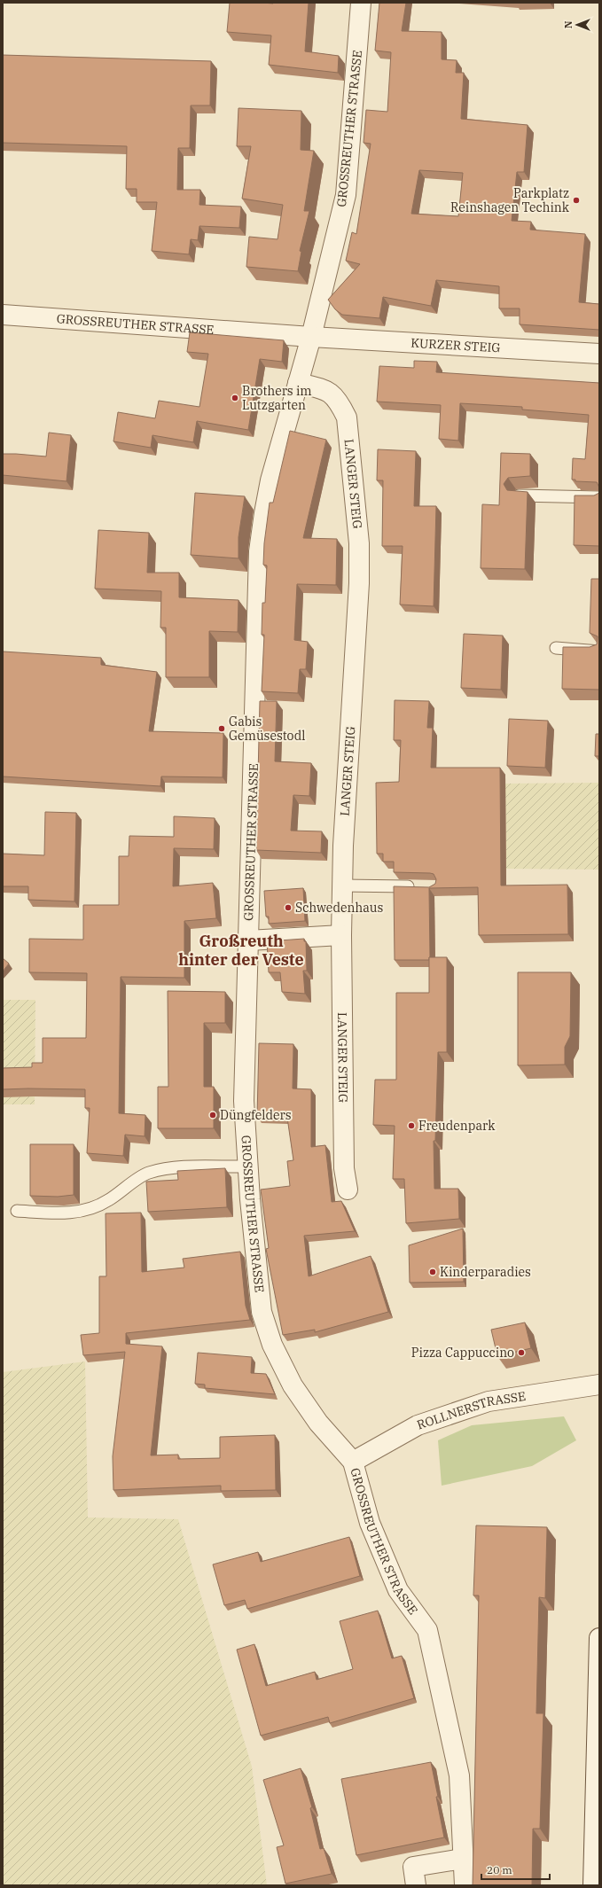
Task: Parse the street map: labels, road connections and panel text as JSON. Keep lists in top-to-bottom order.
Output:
{
  "streets": {
    "street": [
      "GROSSREUTHER STRASSE",
      "KURZER STEIG",
      "LANGER STEIG",
      "ROLLNERSTRASSE"
    ]
  },
  "crossings": [
    ["GROSSREUTHER STRASSE", "KURZER STEIG"],
    ["GROSSREUTHER STRASSE", "LANGER STEIG"],
    ["GROSSREUTHER STRASSE", "ROLLNERSTRASSE"]
  ],
  "districts": ["Großreuth hinter der Veste"],
  "places": [
    "Parkplatz Reinshagen Techink",
    "Brothers im Lutzgarten",
    "Gabis Gemüsestodl",
    "Schwedenhaus",
    "Düngfelders",
    "Freudenpark",
    "Kinderparadies",
    "Pizza Cappuccino"
  ],
  "scale_bar": "20 m",
  "north": "left"
}
